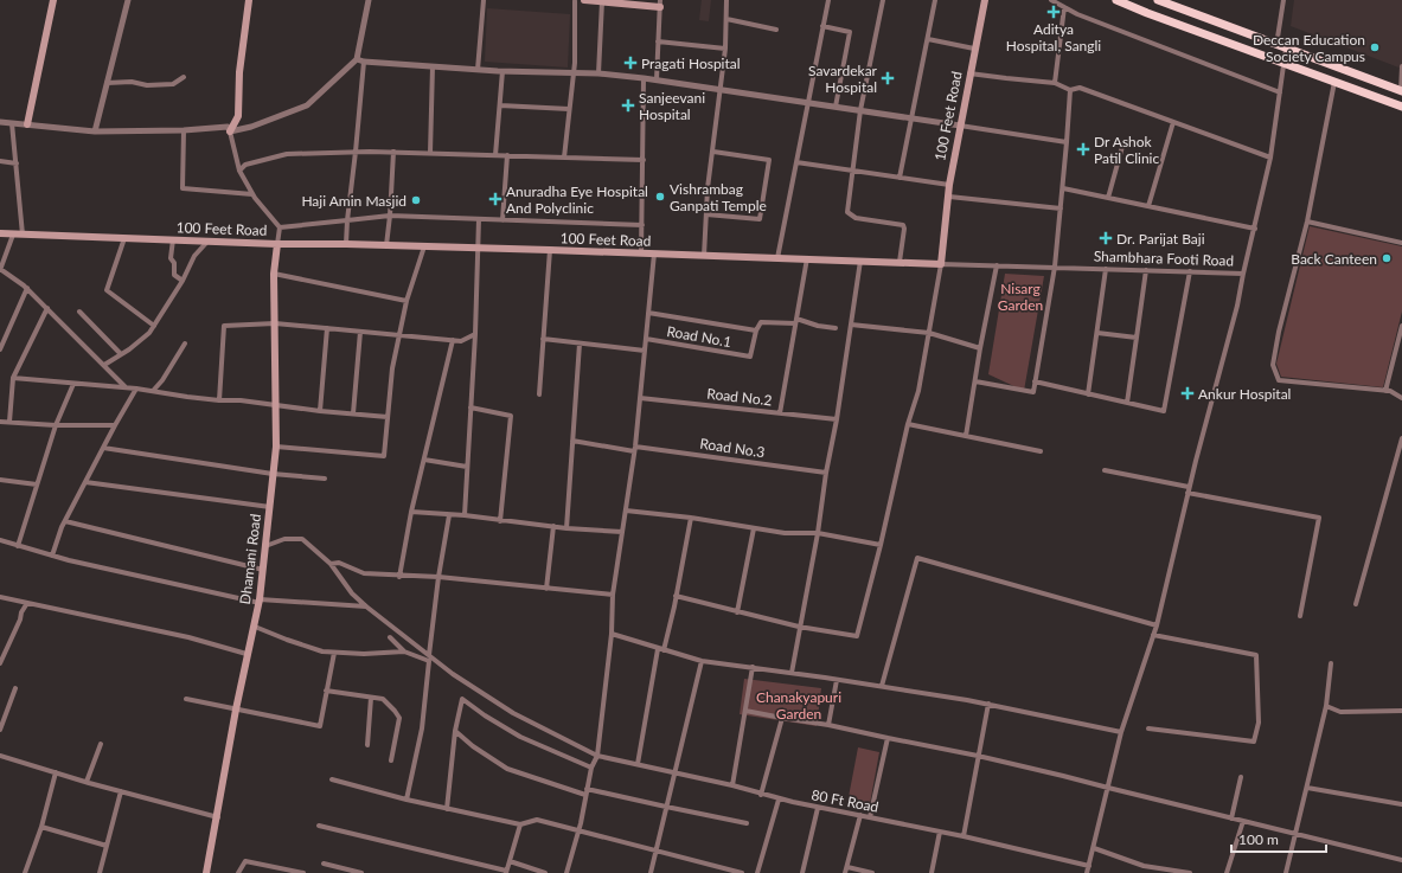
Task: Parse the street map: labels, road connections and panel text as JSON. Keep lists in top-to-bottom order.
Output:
{
  "streets": {
    "main road": ["100 Feet Road", "Dhamani Road"],
    "street": [
      "Shambhara Footi Road",
      "Road No.1",
      "Road No.2",
      "Road No.3",
      "80 Ft Road"
    ]
  },
  "crossings": [
    ["100 Feet Road", "Shambhara Footi Road"],
    ["100 Feet Road", "Dhamani Road"],
    ["Dhamani Road", "80 Ft Road"]
  ],
  "parks": ["Nisarg Garden", "Chanakyapuri Garden"],
  "places": {
    "health": [
      "Aditya Hospital, Sangli",
      "Pragati Hospital",
      "Savardekar Hospital",
      "Sanjeevani Hospital",
      "Dr Ashok Patil Clinic",
      "Anuradha Eye Hospital And Polyclinic",
      "Dr. Parijat Baji",
      "Ankur Hospital"
    ],
    "other": [
      "Deccan Education Society Campus",
      "Vishrambag Ganpati Temple",
      "Haji Amin Masjid",
      "Back Canteen"
    ]
  },
  "scale_bar": "100 m"
}
